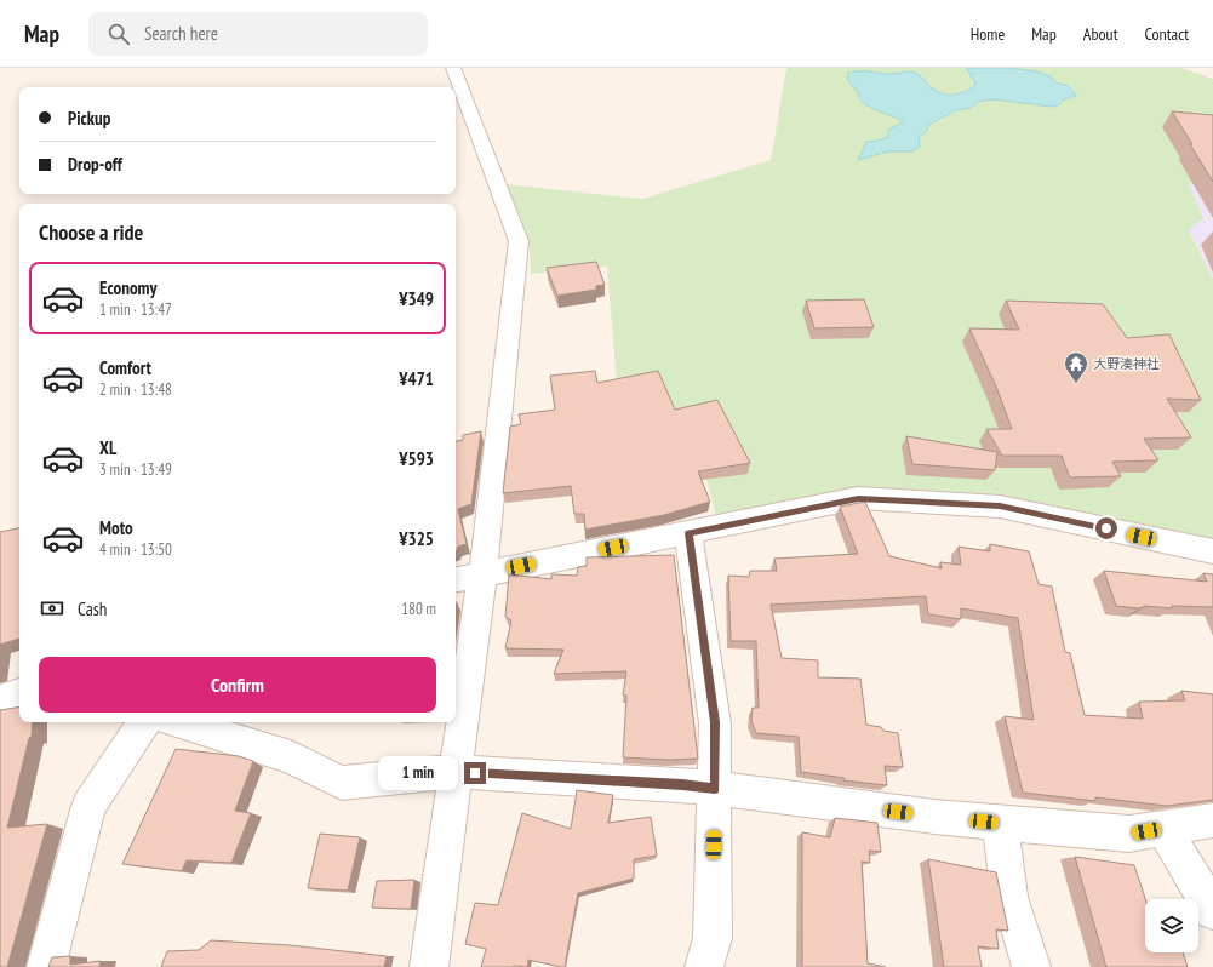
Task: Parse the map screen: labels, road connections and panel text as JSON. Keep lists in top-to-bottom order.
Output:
{
  "places": {
    "temple": ["大野湊神社"]
  },
  "page": {
    "header": "Map",
    "search": "Search here",
    "nav": [
      "Home",
      "Map",
      "About",
      "Contact"
    ],
    "banner": ["Pickup", "Drop-off"],
    "heading": "Choose a ride",
    "list": [
      {
        "name": "Economy",
        "note": "1 min · 13:47",
        "value": "¥349"
      },
      {
        "name": "Comfort",
        "note": "2 min · 13:48",
        "value": "¥471"
      },
      {
        "name": "XL",
        "note": "3 min · 13:49",
        "value": "¥593"
      },
      {
        "name": "Moto",
        "note": "4 min · 13:50",
        "value": "¥325"
      }
    ],
    "pay": ["Cash", "180 m"],
    "buttons": "Confirm",
    "bubble": "1 min"
  }
}
